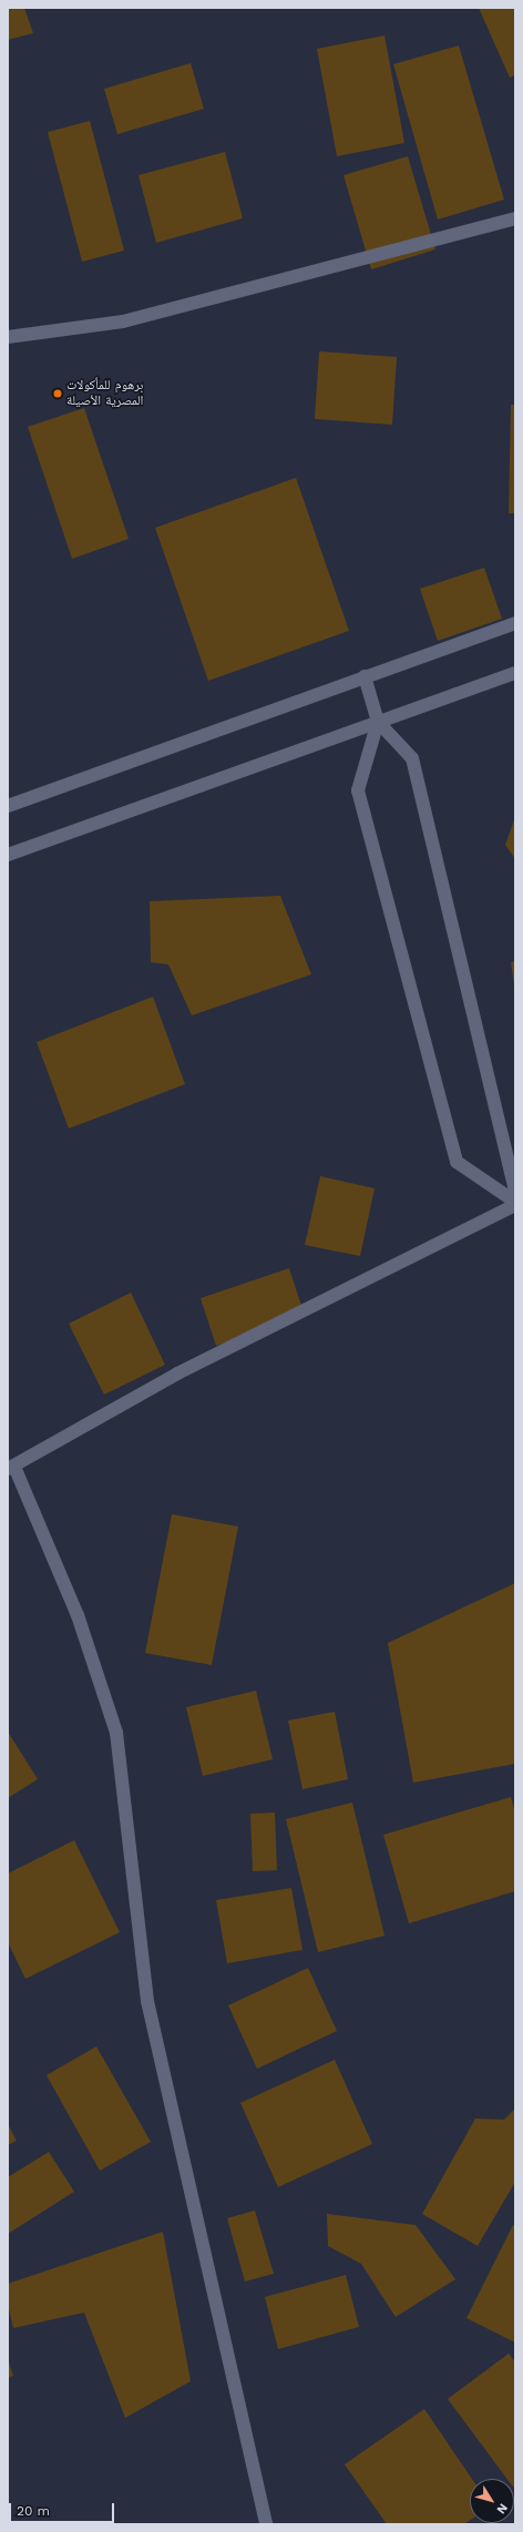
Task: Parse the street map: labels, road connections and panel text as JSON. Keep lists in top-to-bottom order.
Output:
{
  "places": ["برهوم للمأكولات المصرية الأصيلة"],
  "scale_bar": "20 m",
  "north": "bottom right"
}
